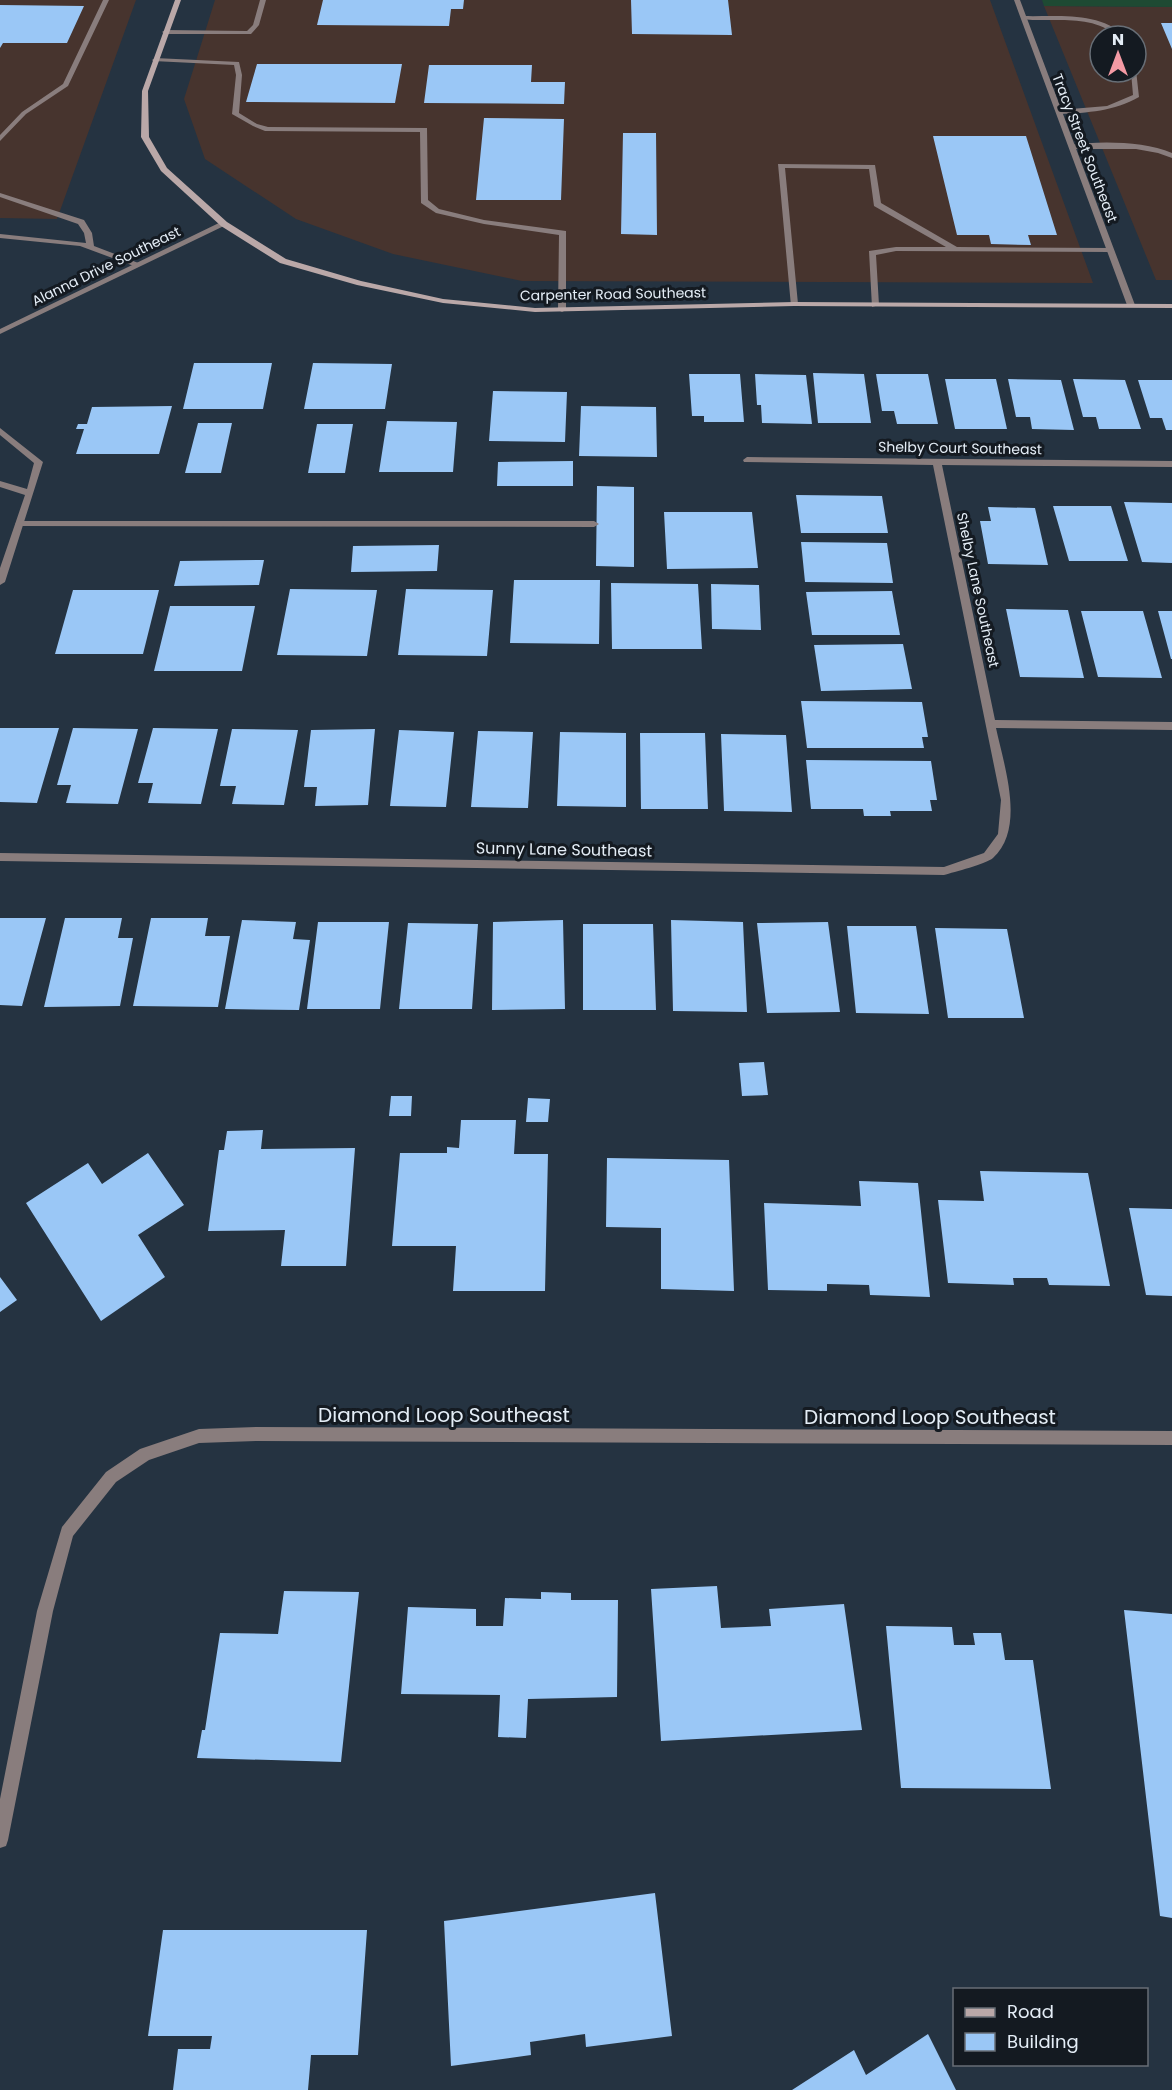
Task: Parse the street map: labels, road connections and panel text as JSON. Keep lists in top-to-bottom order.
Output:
{
  "streets": {
    "street": [
      "Tracy Street Southeast",
      "Alanna Drive Southeast",
      "Carpenter Road Southeast",
      "Shelby Court Southeast",
      "Shelby Lane Southeast",
      "Sunny Lane Southeast",
      "Diamond Loop Southeast"
    ]
  },
  "crossings": [
    ["Tracy Street Southeast", "Carpenter Road Southeast"],
    ["Alanna Drive Southeast", "Carpenter Road Southeast"],
    ["Shelby Court Southeast", "Shelby Lane Southeast"],
    ["Shelby Lane Southeast", "Sunny Lane Southeast"]
  ],
  "legend": ["Road", "Building"],
  "north": "top"
}
